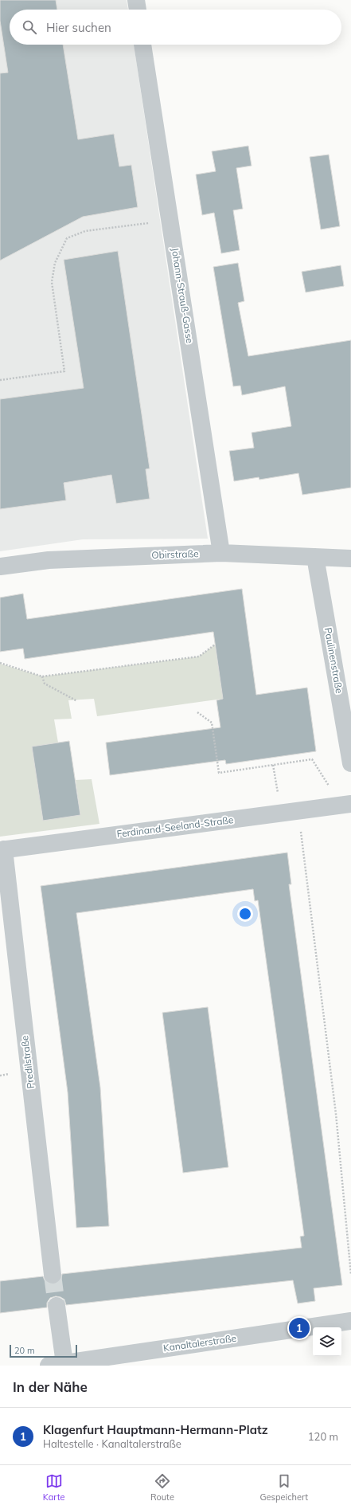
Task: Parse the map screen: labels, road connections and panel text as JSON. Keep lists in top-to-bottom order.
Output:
{
  "streets": {
    "street": [
      "Johann-Strauß-Gasse",
      "Obirstraße",
      "Paulinenstraße",
      "Ferdinand-Seeland-Straße",
      "Predilstraße",
      "Kanaltalerstraße"
    ]
  },
  "crossings": [
    ["Johann-Strauß-Gasse", "Obirstraße"],
    ["Obirstraße", "Paulinenstraße"],
    ["Ferdinand-Seeland-Straße", "Predilstraße"]
  ],
  "scale_bar": "20 m",
  "page": {
    "search": "Hier suchen",
    "pins": "1",
    "scale": "20 m",
    "heading": "In der Nähe",
    "list": [
      {
        "mark": "1",
        "name": "Klagenfurt Hauptmann-Hermann-Platz",
        "note": "Haltestelle · Kanaltalerstraße",
        "value": "120 m"
      }
    ],
    "nav": ["Karte", "Route", "Gespeichert"]
  }
}
